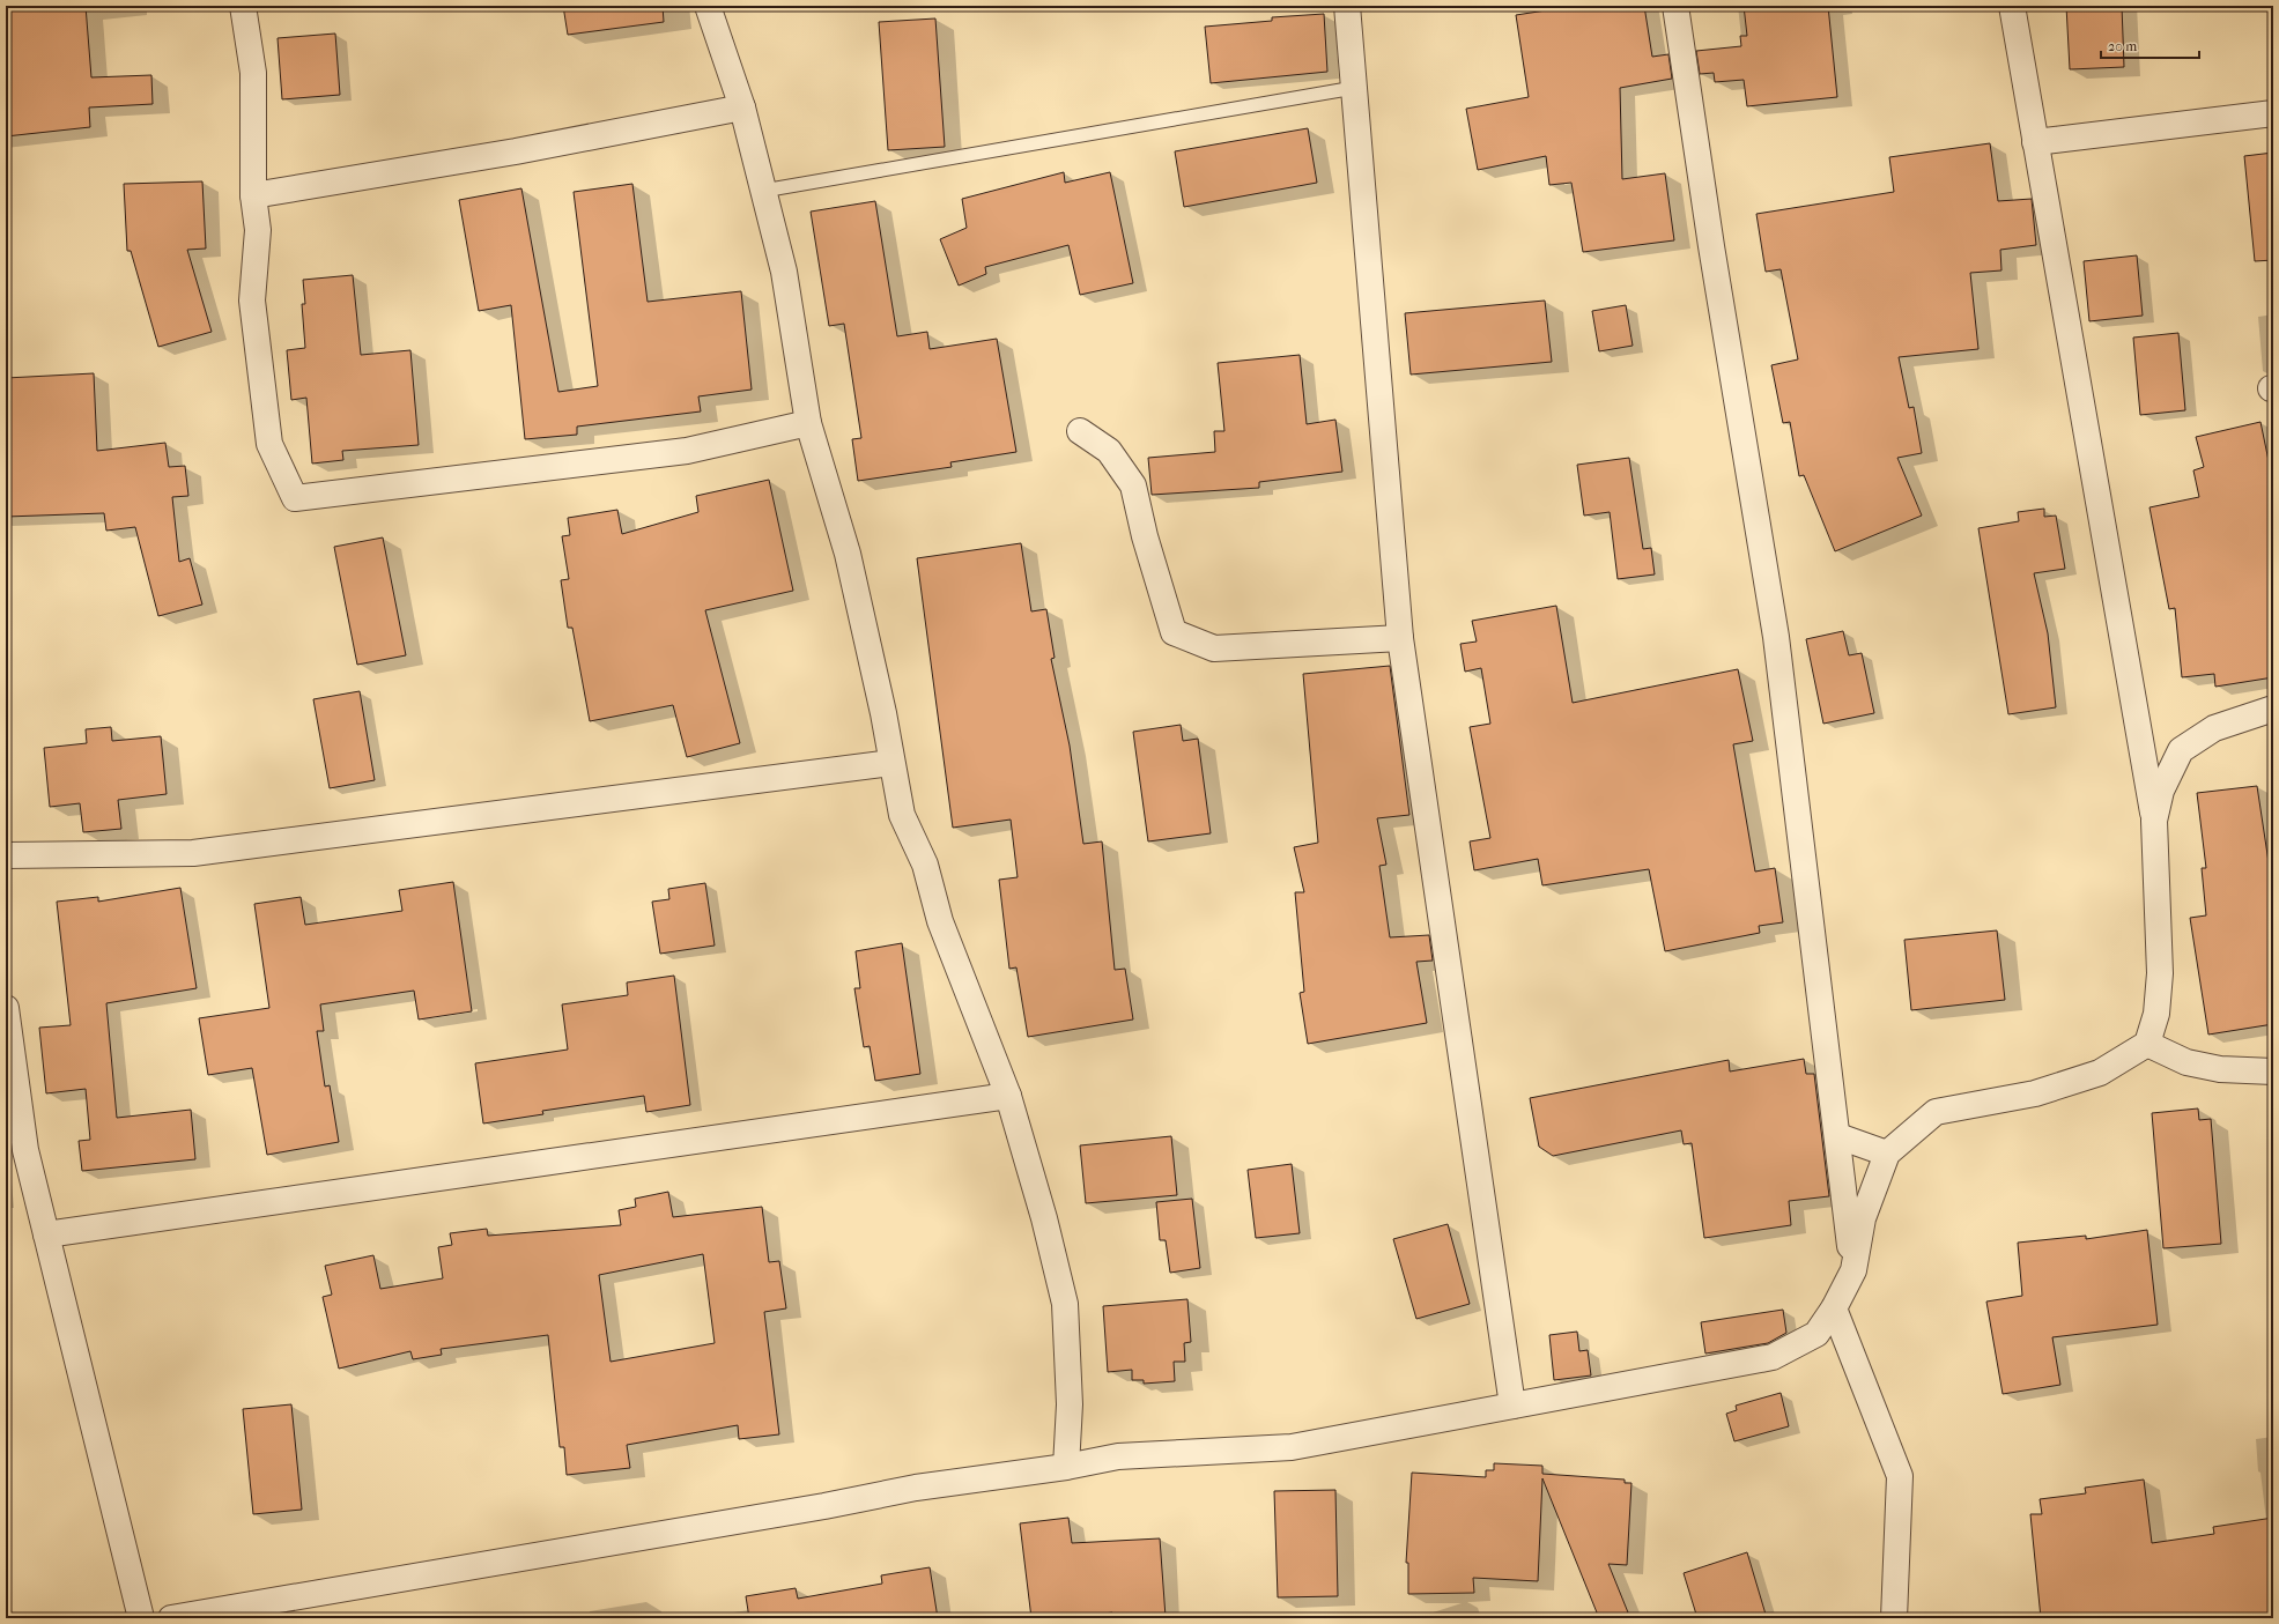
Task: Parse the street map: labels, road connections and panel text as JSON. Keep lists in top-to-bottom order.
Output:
{
  "scale_bar": "20 m"
}
